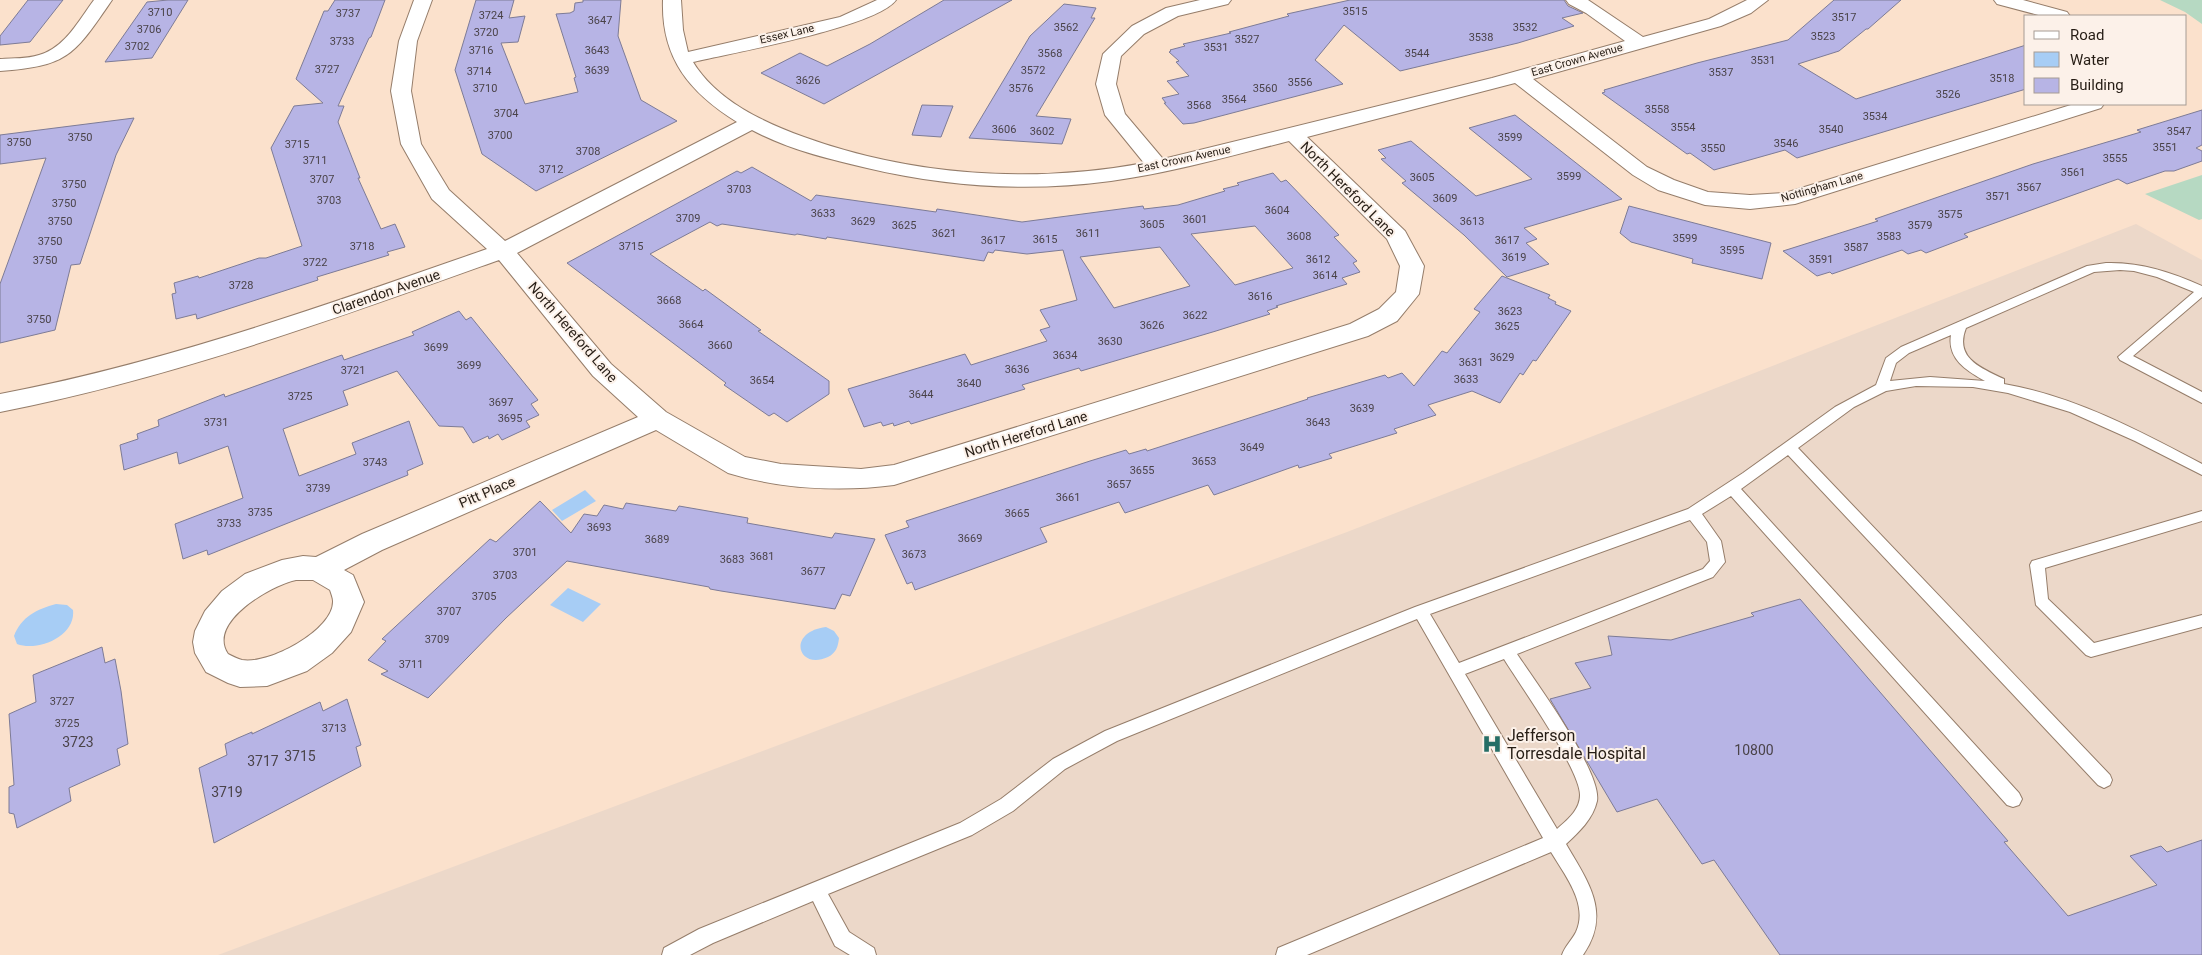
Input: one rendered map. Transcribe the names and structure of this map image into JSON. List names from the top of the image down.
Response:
{
  "streets": {
    "street": [
      "Essex Lane",
      "East Crown Avenue",
      "Nottingham Lane",
      "North Hereford Lane",
      "Clarendon Avenue",
      "Pitt Place"
    ]
  },
  "crossings": [
    ["Essex Lane", "East Crown Avenue"],
    ["East Crown Avenue", "Nottingham Lane"],
    ["East Crown Avenue", "North Hereford Lane"],
    ["East Crown Avenue", "Clarendon Avenue"],
    ["North Hereford Lane", "Clarendon Avenue"],
    ["North Hereford Lane", "Pitt Place"]
  ],
  "places": {
    "hospital": ["Jefferson Torresdale Hospital"]
  },
  "house_numbers": [
    "3515",
    "3710",
    "3737",
    "3724",
    "3517",
    "3647",
    "3562",
    "3532",
    "3706",
    "3720",
    "3523",
    "3538",
    "3527",
    "3733",
    "3702",
    "3531",
    "3716",
    "3643",
    "3568",
    "3544",
    "3531",
    "3727",
    "3639",
    "3572",
    "3714",
    "3537",
    "3518",
    "3626",
    "3556",
    "3710",
    "3576",
    "3560",
    "3526",
    "3564",
    "3568",
    "3558",
    "3704",
    "3534",
    "3554",
    "3606",
    "3540",
    "3602",
    "3547",
    "3700",
    "3750",
    "3599",
    "3750",
    "3546",
    "3715",
    "3551",
    "3550",
    "3708",
    "3555",
    "3711",
    "3712",
    "3561",
    "3599",
    "3605",
    "3707",
    "3750",
    "3567",
    "3703",
    "3571",
    "3609",
    "3703",
    "3750",
    "3604",
    "3633",
    "3575",
    "3709",
    "3601",
    "3750",
    "3629",
    "3613",
    "3605",
    "3625",
    "3579",
    "3621",
    "3611",
    "3608",
    "3583",
    "3599",
    "3615",
    "3617",
    "3617",
    "3750",
    "3718",
    "3715",
    "3587",
    "3595",
    "3619",
    "3612",
    "3591",
    "3750",
    "3722",
    "3614",
    "3728",
    "3616",
    "3668",
    "3623",
    "3622",
    "3750",
    "3664",
    "3626",
    "3625",
    "3630",
    "3660",
    "3699",
    "3634",
    "3629",
    "3631",
    "3699",
    "3636",
    "3721",
    "3633",
    "3654",
    "3640",
    "3644",
    "3725",
    "3697",
    "3639",
    "3695",
    "3731",
    "3643",
    "3649",
    "3653",
    "3743",
    "3655",
    "3657",
    "3739",
    "3661",
    "3735",
    "3665",
    "3733",
    "3693",
    "3669",
    "3689",
    "3701",
    "3673",
    "3681",
    "3683",
    "3677",
    "3703",
    "3705",
    "3707",
    "3709",
    "3711",
    "3727",
    "3725",
    "3713",
    "3723",
    "10800",
    "3715",
    "3717",
    "3719"
  ],
  "legend": ["Road", "Water", "Building"]
}
